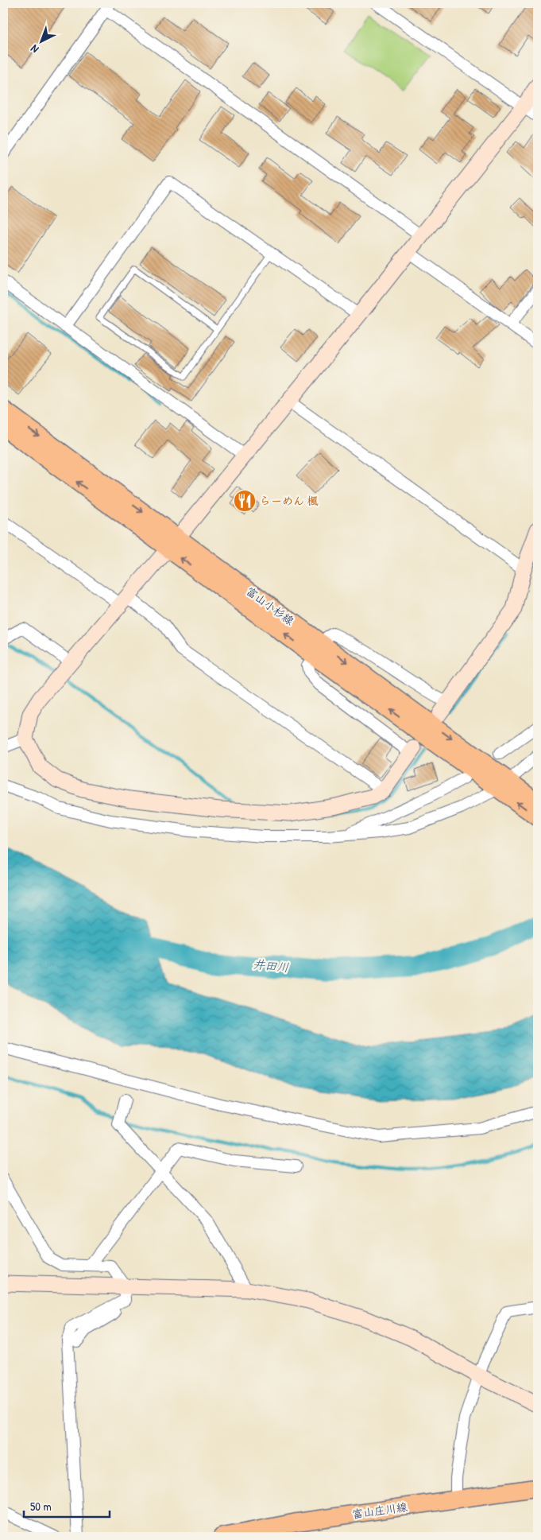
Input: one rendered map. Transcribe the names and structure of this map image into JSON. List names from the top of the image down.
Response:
{
  "streets": {
    "main road": ["富山小杉線", "富山庄川線"]
  },
  "water": ["井田川"],
  "places": {
    "restaurant": ["らーめん 楓"]
  },
  "scale_bar": "50 m",
  "north": "bottom left"
}
